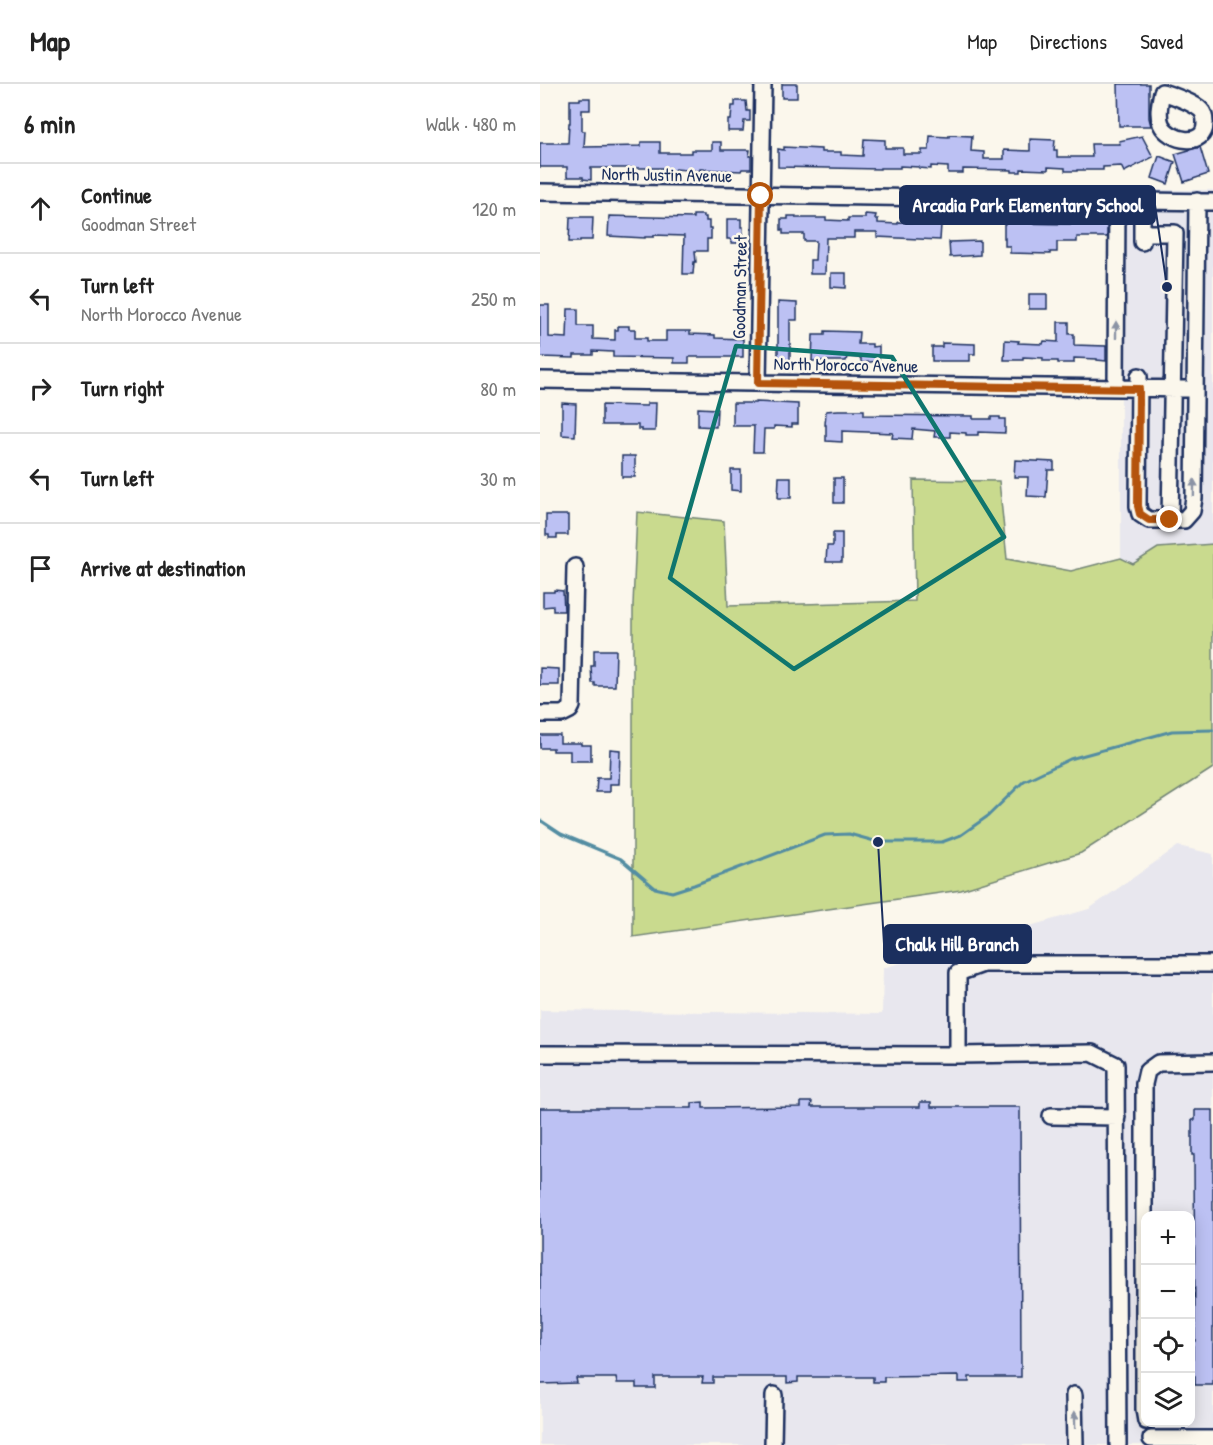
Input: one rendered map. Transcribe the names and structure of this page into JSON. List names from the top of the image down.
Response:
{
  "streets": {
    "street": ["North Justin Avenue", "Goodman Street", "North Morocco Avenue"]
  },
  "crossings": [
    ["North Justin Avenue", "Goodman Street"],
    ["Goodman Street", "North Morocco Avenue"]
  ],
  "places": ["Arcadia Park Elementary School", "Chalk Hill Branch"],
  "page": {
    "header": "Map",
    "nav": ["Map", "Directions", "Saved"],
    "heading": ["6 min", "Walk · 480 m"],
    "list": [
      ["Continue", "Goodman Street", "120 m"],
      ["Turn left", "North Morocco Avenue", "250 m"],
      ["Turn right", "80 m"],
      ["Turn left", "30 m"],
      "Arrive at destination"
    ],
    "map_buttons": ["+", "−"]
  }
}
